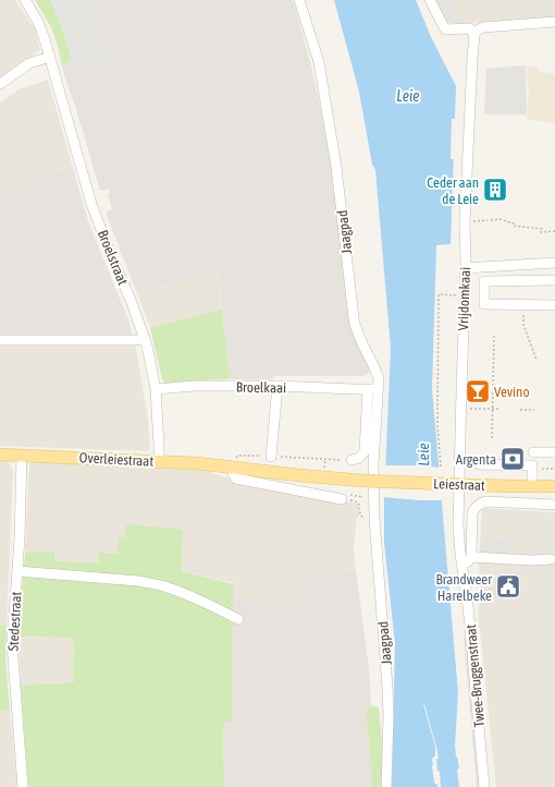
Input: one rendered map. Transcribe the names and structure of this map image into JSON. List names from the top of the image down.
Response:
{
  "streets": {
    "main road": ["Overleiestraat", "Leiestraat"],
    "street": [
      "Jaagpad",
      "Broelstraat",
      "Vrijdomkaai",
      "Broelkaai",
      "Stedestraat",
      "Twee-Bruggenstraat"
    ]
  },
  "crossings": [
    ["Jaagpad", "Broelkaai"],
    ["Broelstraat", "Broelkaai"],
    ["Broelstraat", "Overleiestraat"],
    ["Vrijdomkaai", "Twee-Bruggenstraat"],
    ["Overleiestraat", "Leiestraat"],
    ["Overleiestraat", "Stedestraat"]
  ],
  "water": ["Leie"],
  "places": {
    "building": ["Ceder aan de Leie"],
    "bar": ["Vevino"],
    "bank": ["Argenta"],
    "public building": ["Brandweer Harelbeke"]
  }
}
